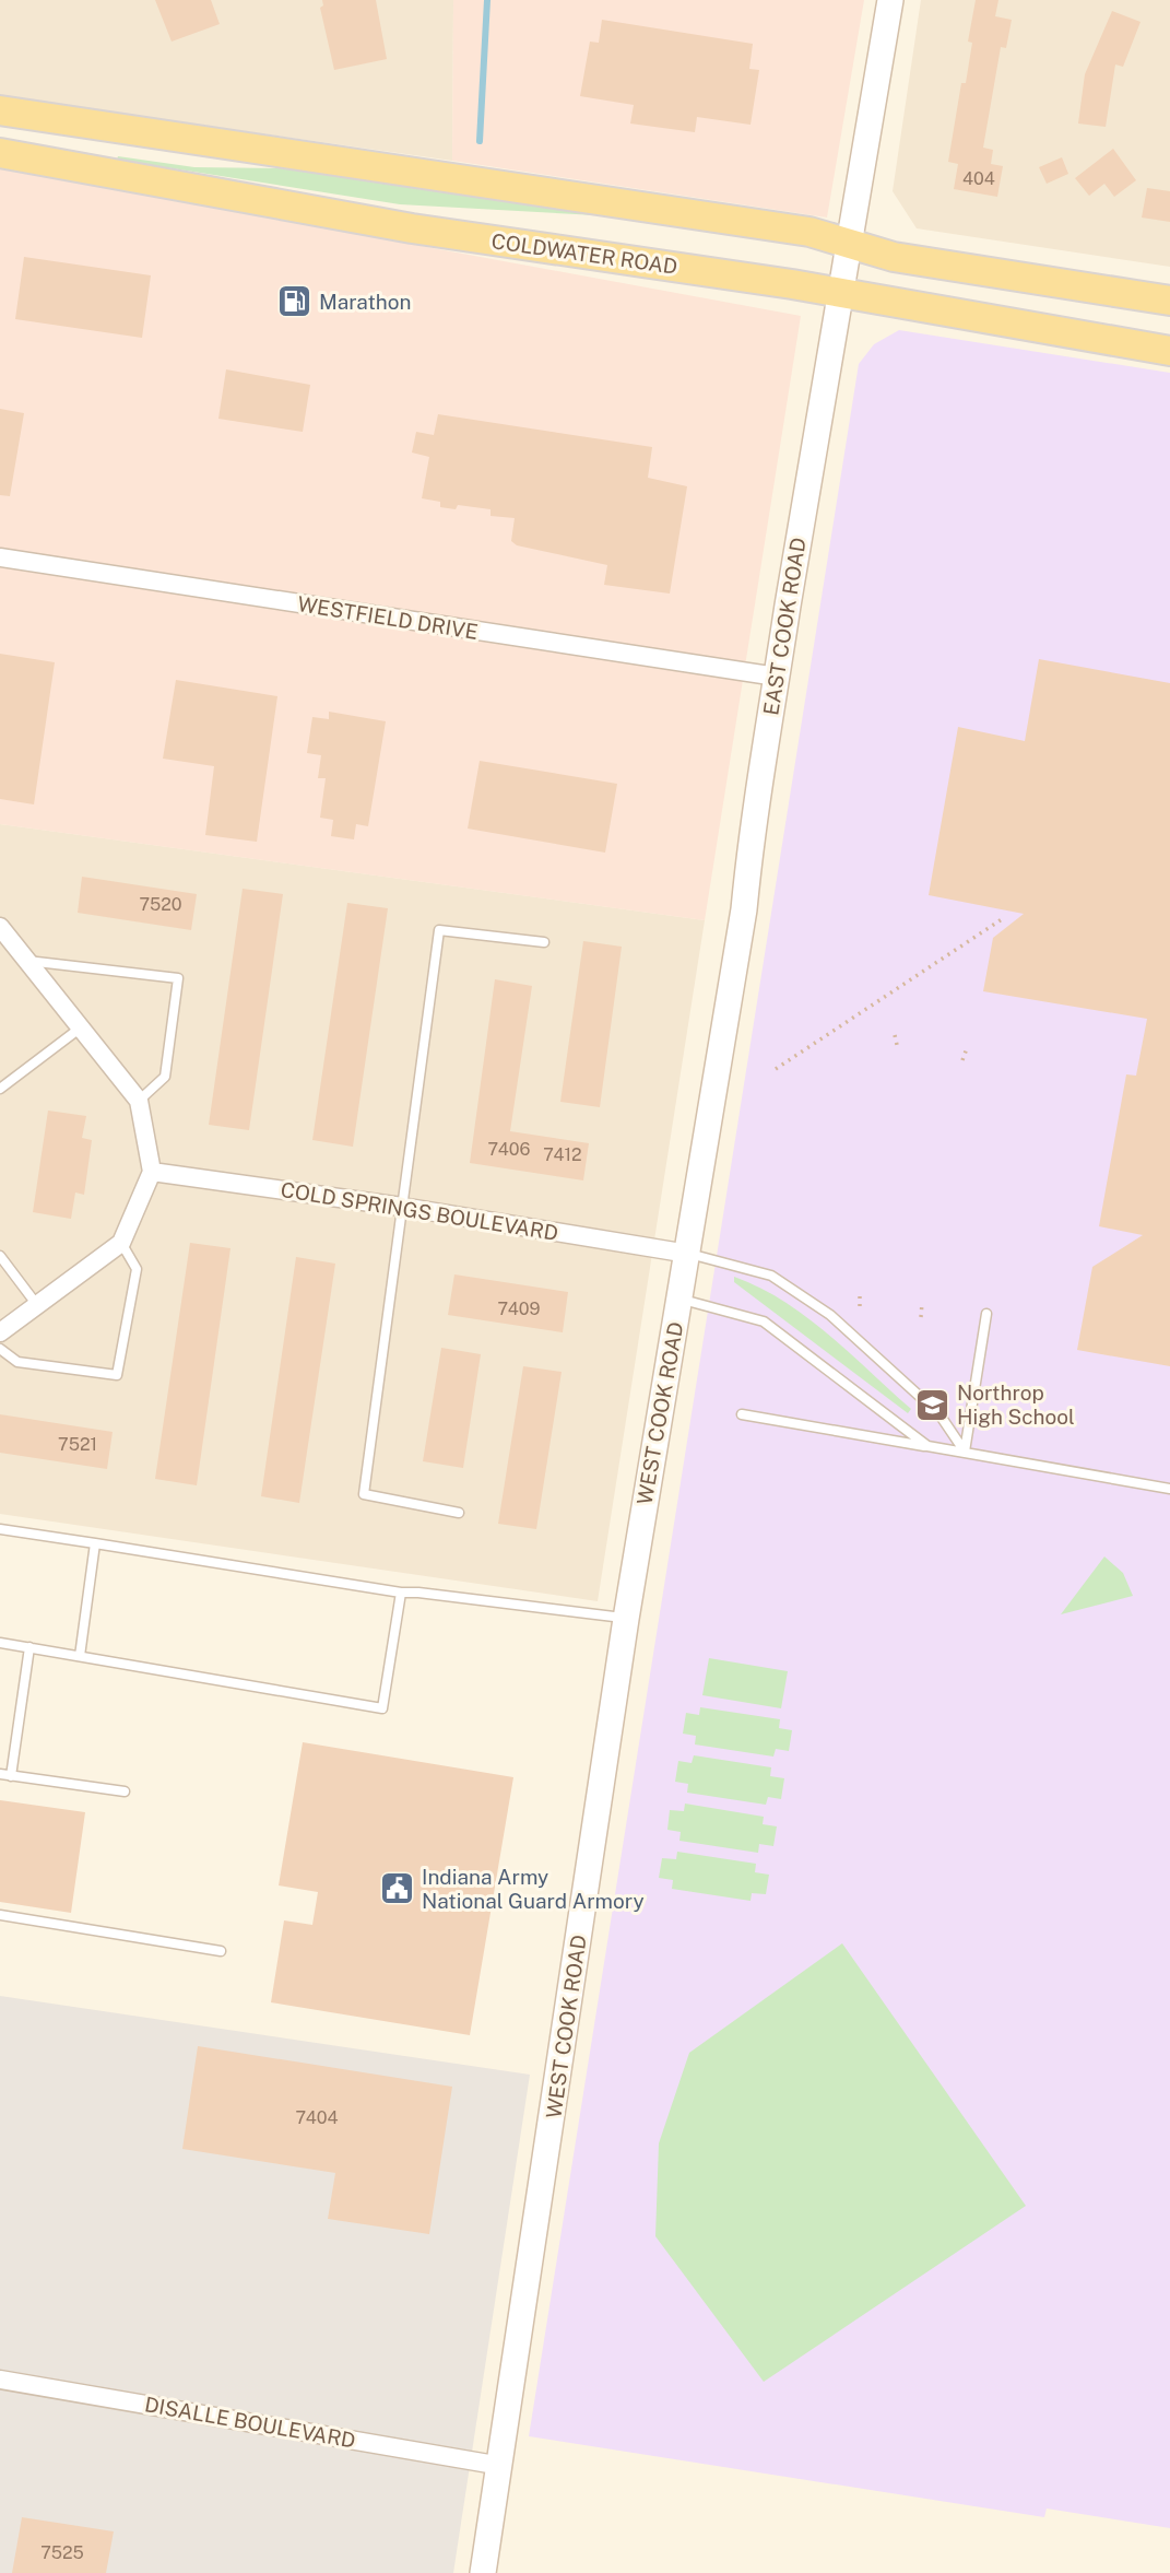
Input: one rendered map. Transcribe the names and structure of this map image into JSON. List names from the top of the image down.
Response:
{
  "streets": {
    "main road": ["COLDWATER ROAD", "EAST COOK ROAD", "WEST COOK ROAD"],
    "street": ["WESTFIELD DRIVE", "COLD SPRINGS BOULEVARD", "DISALLE BOULEVARD"]
  },
  "crossings": [
    ["COLDWATER ROAD", "EAST COOK ROAD"],
    ["WESTFIELD DRIVE", "EAST COOK ROAD"],
    ["EAST COOK ROAD", "COLD SPRINGS BOULEVARD"],
    ["EAST COOK ROAD", "WEST COOK ROAD"],
    ["COLD SPRINGS BOULEVARD", "WEST COOK ROAD"],
    ["WEST COOK ROAD", "DISALLE BOULEVARD"]
  ],
  "places": {
    "fuel station": ["Marathon"],
    "school or university": ["Northrop High School"],
    "public building": ["Indiana Army National Guard Armory"]
  },
  "house_numbers": [
    "404",
    "7520",
    "7406",
    "7412",
    "7409",
    "7521",
    "7404",
    "7525"
  ]
}
